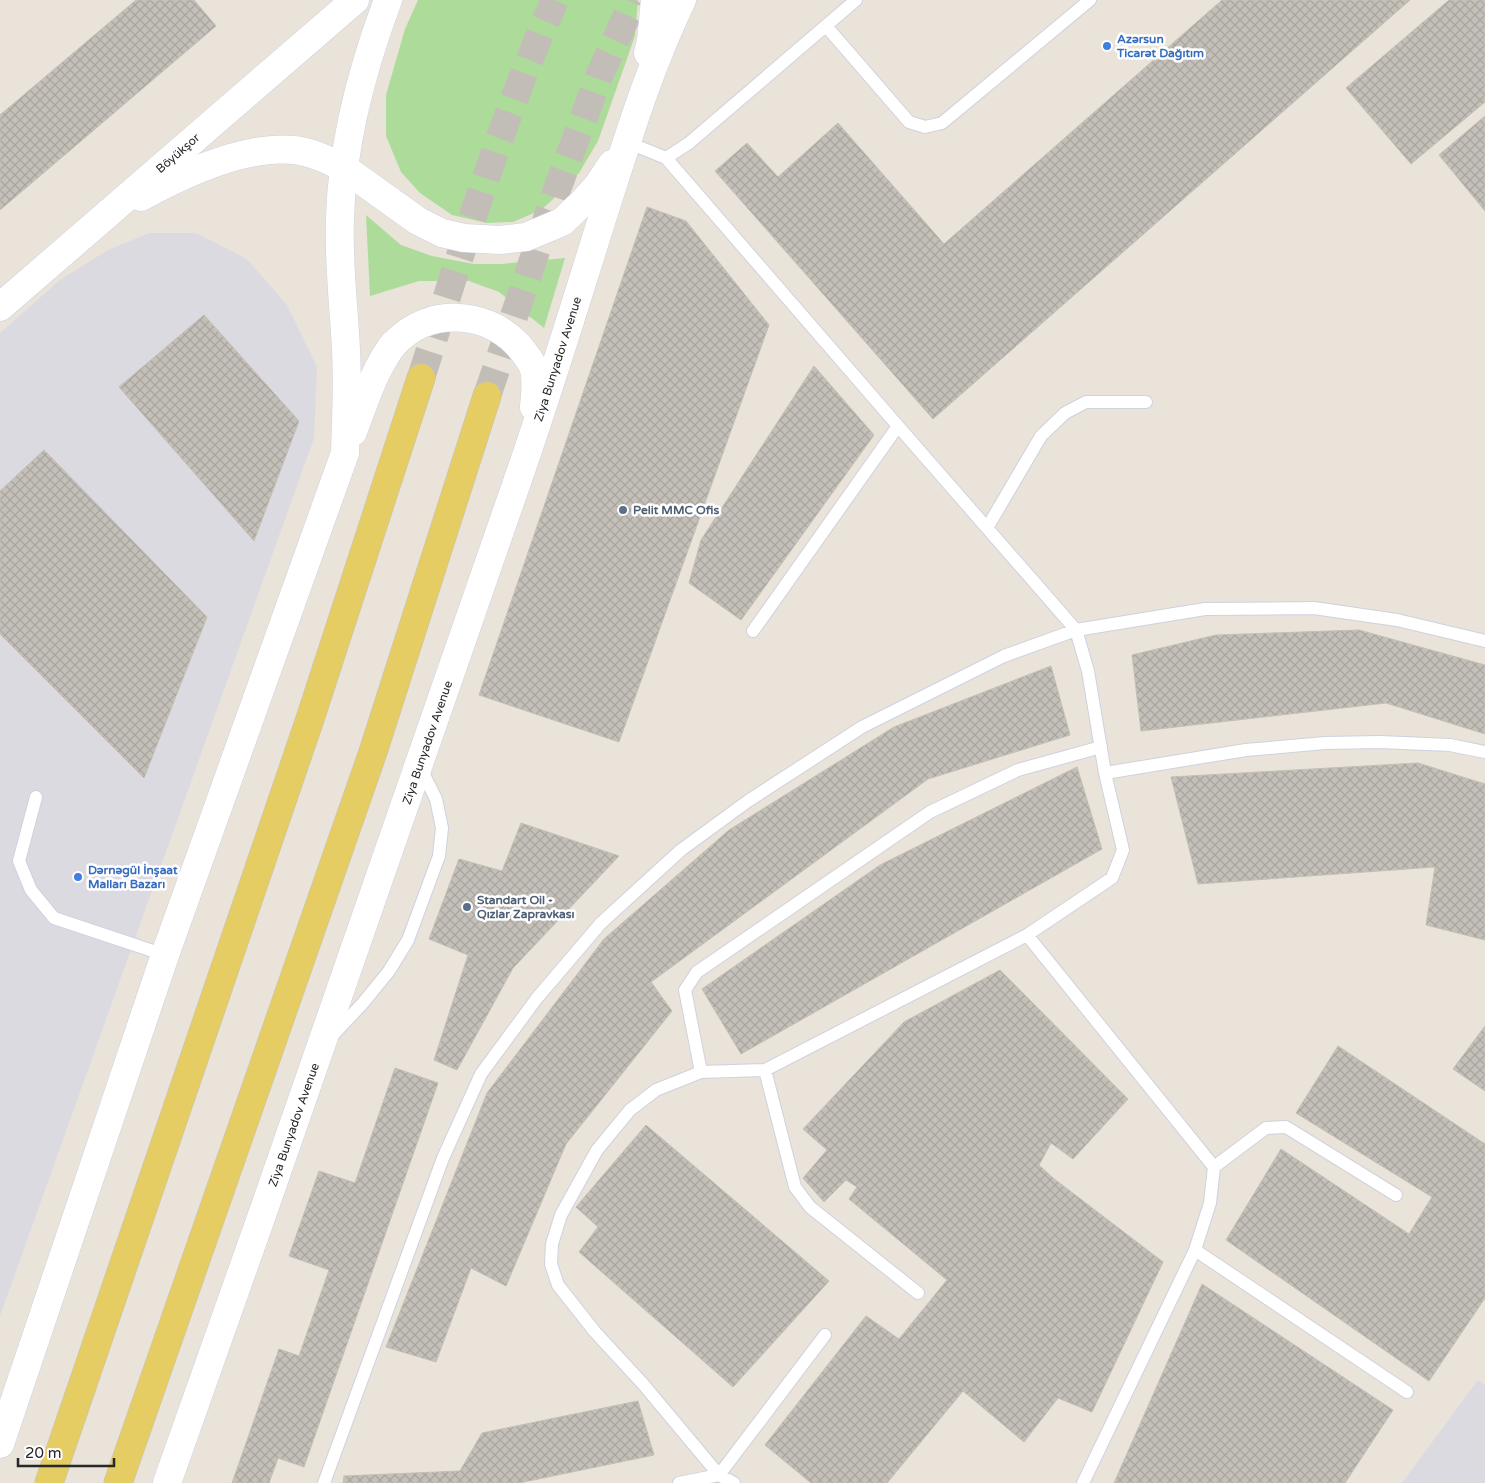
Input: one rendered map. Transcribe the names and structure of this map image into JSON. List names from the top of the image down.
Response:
{
  "streets": {
    "main road": ["Böyükşor", "Ziya Bunyadov Avenue"]
  },
  "places": [
    "Azərsun Ticarət Dağıtım",
    "Pelit MMC Ofis",
    "Dərnəgül İnşaat Malları Bazarı",
    "Standart Oil - Qızlar Zapravkası"
  ],
  "scale_bar": "20 m"
}
